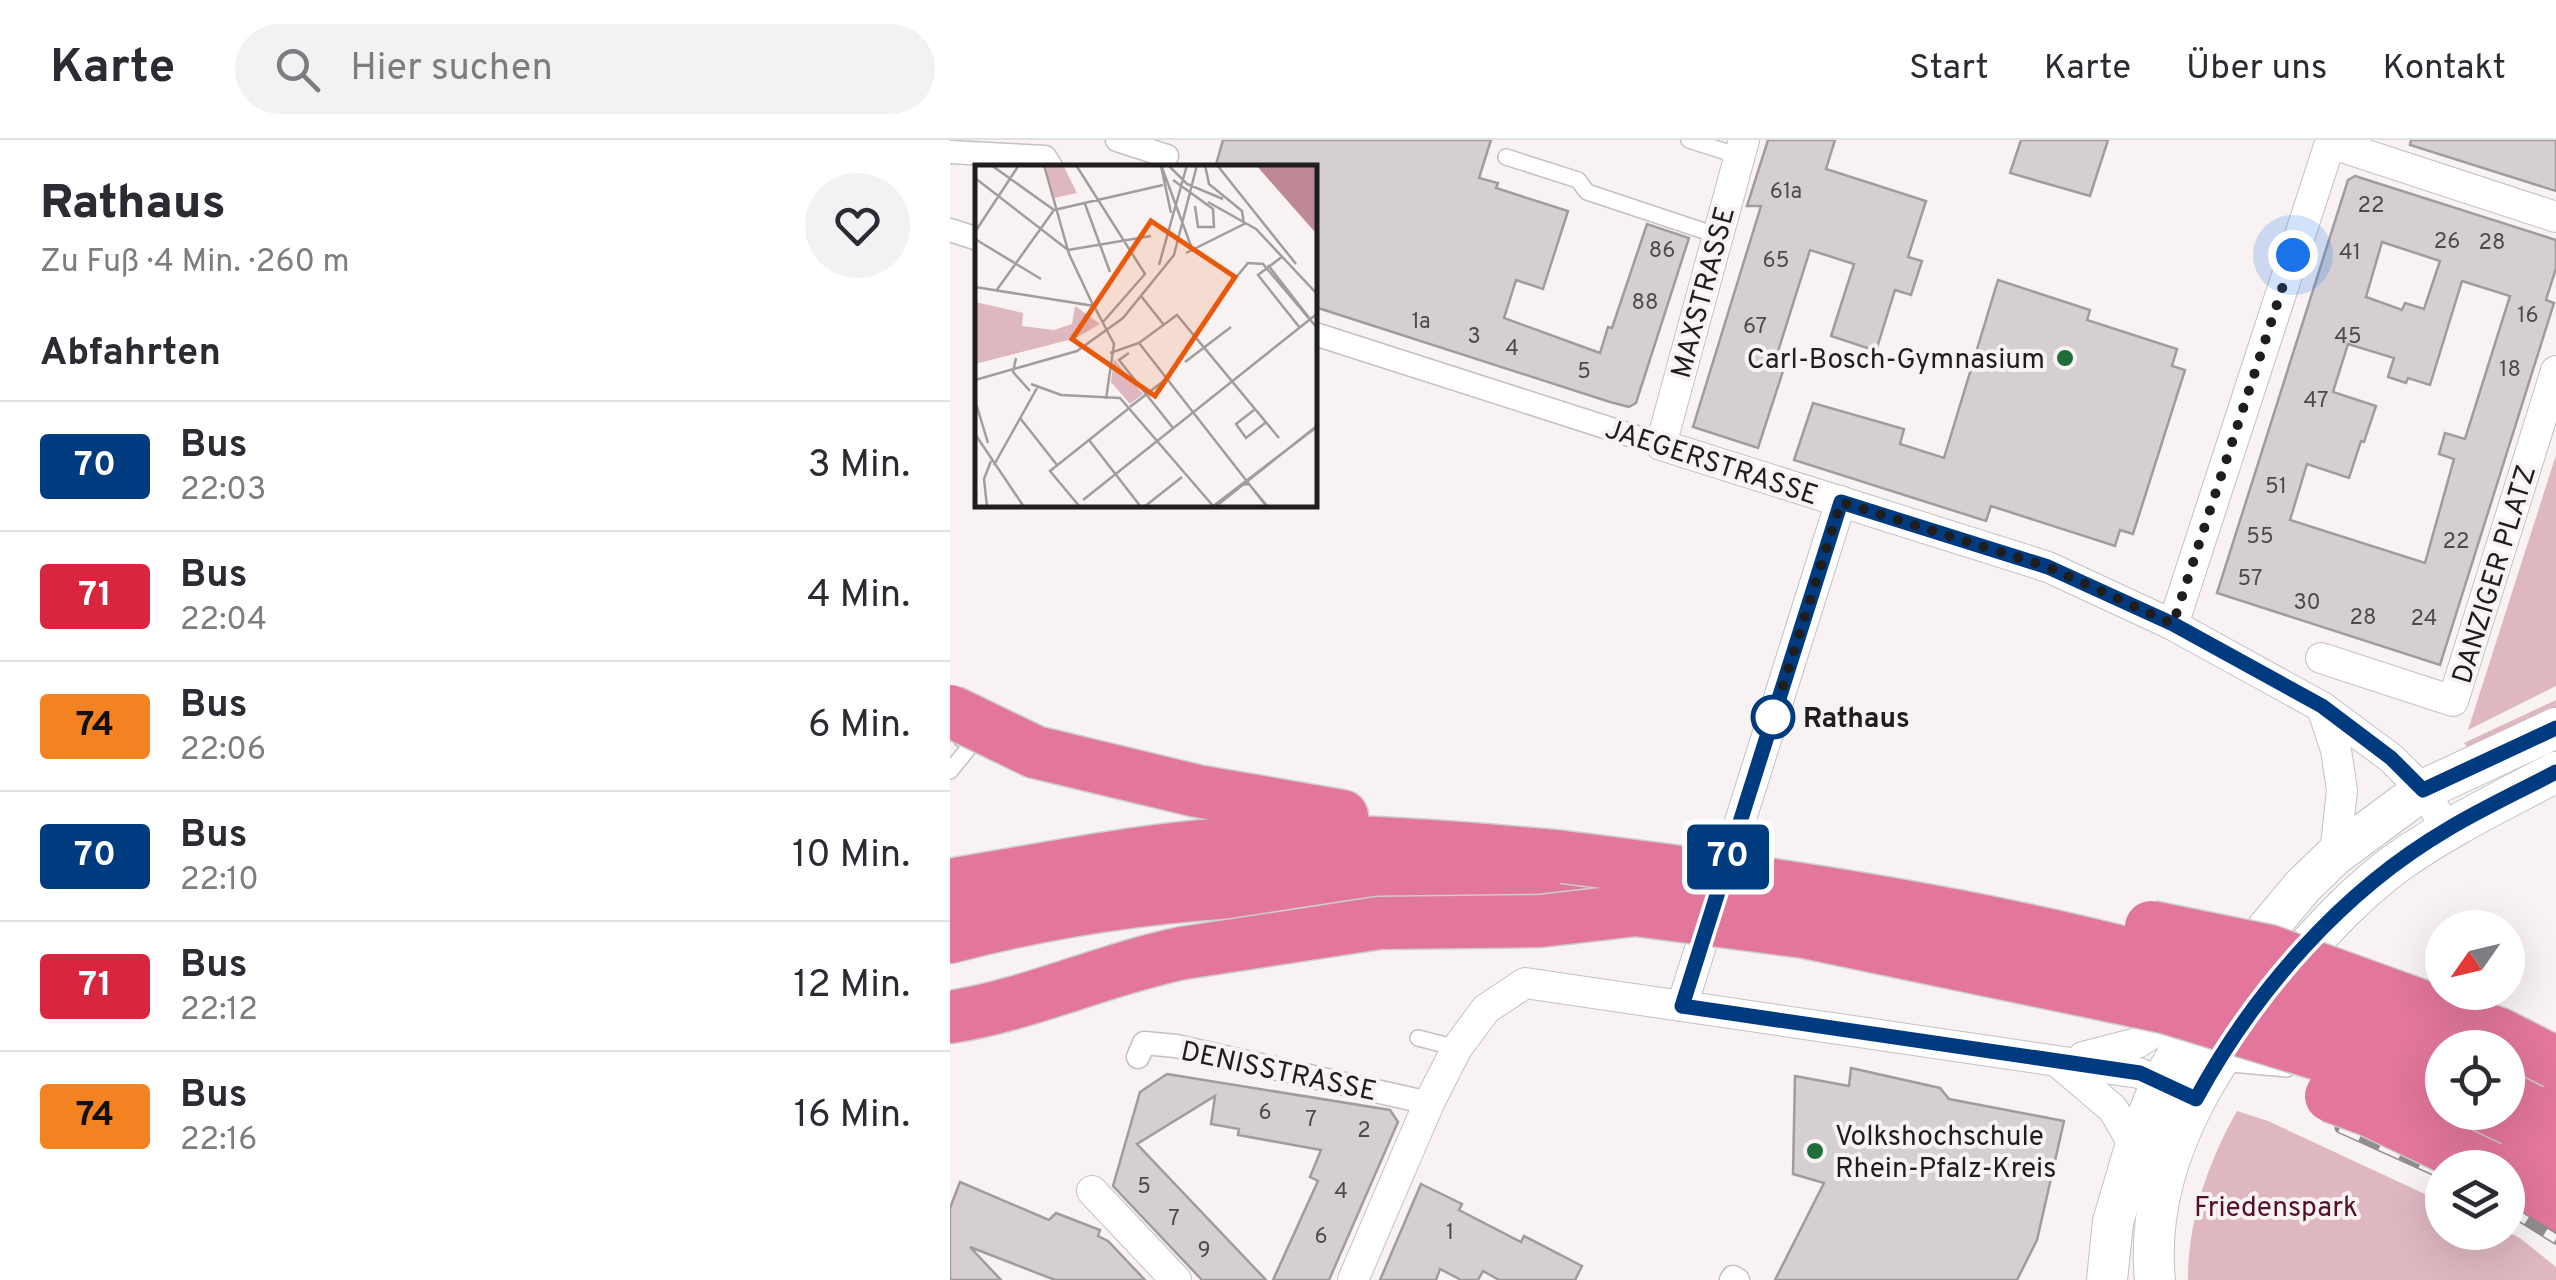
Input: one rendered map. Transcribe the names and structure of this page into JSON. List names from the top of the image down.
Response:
{
  "streets": {
    "street": [
      "MAXSTRASSE",
      "JAEGERSTRASSE",
      "DANZIGER PLATZ",
      "DENISSTRASSE"
    ]
  },
  "crossings": [
    ["MAXSTRASSE", "JAEGERSTRASSE"]
  ],
  "parks": ["Friedenspark"],
  "places": ["Carl-Bosch-Gymnasium", "Rathaus", "Volkshochschule Rhein-Pfalz-Kreis"],
  "lines": ["bus line 70"],
  "house_numbers": [
    "61a",
    "22",
    "26",
    "28",
    "86",
    "41",
    "65",
    "88",
    "16",
    "1a",
    "67",
    "3",
    "45",
    "4",
    "18",
    "5",
    "47",
    "51",
    "55",
    "22",
    "57",
    "30",
    "28",
    "24",
    "6",
    "7",
    "2",
    "5",
    "4",
    "7",
    "1",
    "6",
    "9"
  ],
  "north": "bottom left",
  "page": {
    "header": "Karte",
    "search": "Hier suchen",
    "nav": [
      "Start",
      "Karte",
      "Über uns",
      "Kontakt"
    ],
    "heading": [
      ["Rathaus", "Zu Fuß · 4 Min. · 260 m"],
      "Abfahrten"
    ],
    "on_map": "70",
    "list": [
      {
        "mark": "70",
        "name": "Bus",
        "note": "22:03",
        "value": "3 Min."
      },
      {
        "mark": "71",
        "name": "Bus",
        "note": "22:04",
        "value": "4 Min."
      },
      {
        "mark": "74",
        "name": "Bus",
        "note": "22:06",
        "value": "6 Min."
      },
      {
        "mark": "70",
        "name": "Bus",
        "note": "22:10",
        "value": "10 Min."
      },
      {
        "mark": "71",
        "name": "Bus",
        "note": "22:12",
        "value": "12 Min."
      },
      {
        "mark": "74",
        "name": "Bus",
        "note": "22:16",
        "value": "16 Min."
      }
    ]
  }
}
